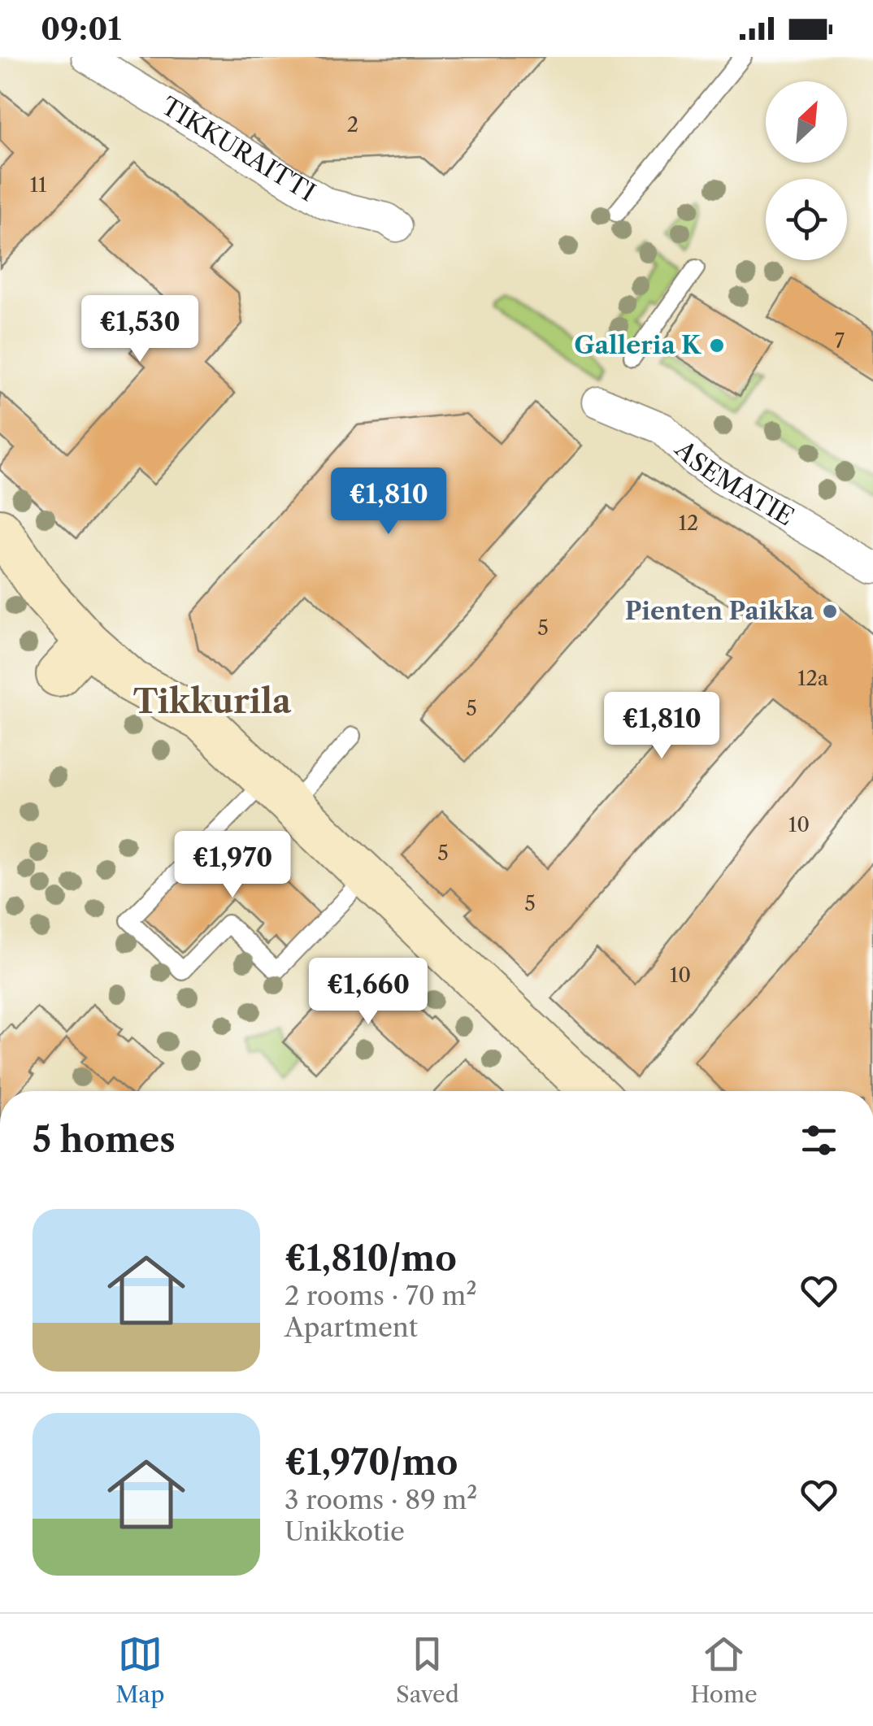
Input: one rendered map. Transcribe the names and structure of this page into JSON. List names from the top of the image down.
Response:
{
  "streets": {
    "street": ["TIKKURAITTI", "ASEMATIE"]
  },
  "districts": ["Tikkurila"],
  "places": ["Galleria K", "Pienten Paikka"],
  "house_numbers": [
    "2",
    "11",
    "7",
    "12",
    "5",
    "12a",
    "5",
    "10",
    "5",
    "5",
    "10"
  ],
  "north": "top right",
  "page": {
    "status": "09:01",
    "price": [
      "€1,530",
      "€1,810",
      "€1,810",
      "€1,970",
      "€1,660"
    ],
    "heading": "5 homes",
    "list": [
      {
        "name": "€1,810/mo",
        "note": "2 rooms · 70 m² · Apartment"
      },
      {
        "name": "€1,970/mo",
        "note": "3 rooms · 89 m² · Unikkotie"
      }
    ],
    "tabs": ["Map", "Saved", "Home"]
  }
}
